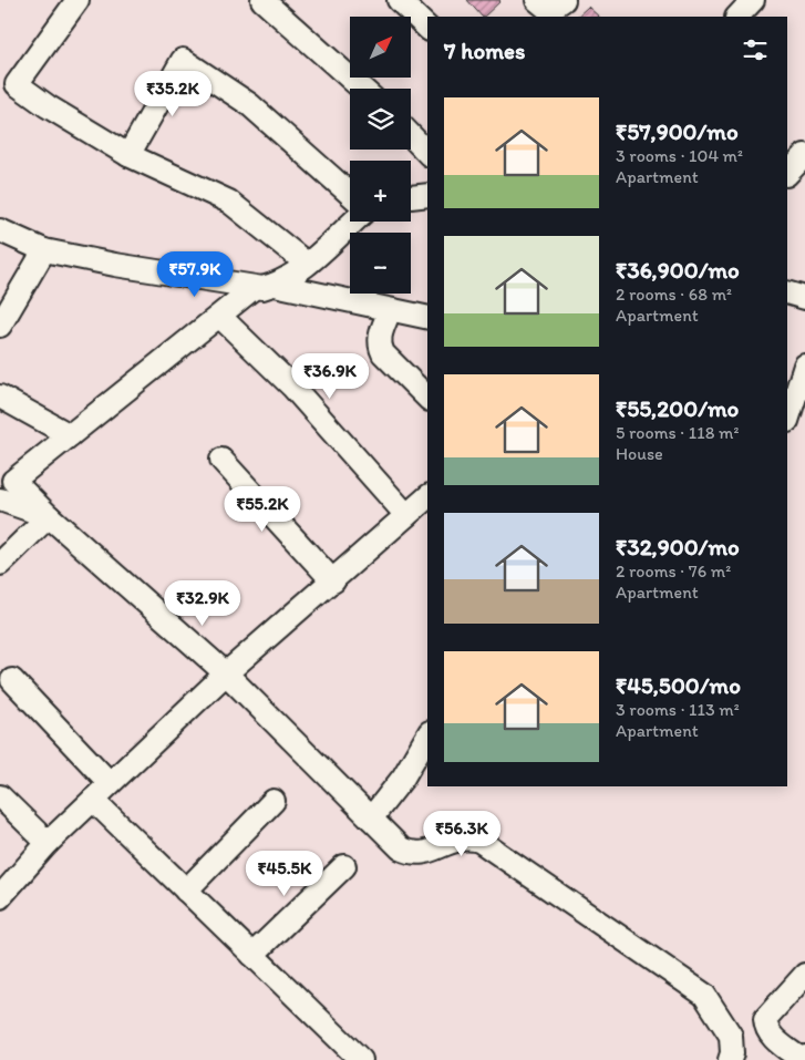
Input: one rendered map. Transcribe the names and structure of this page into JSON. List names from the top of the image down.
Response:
{
  "north": "top right",
  "page": {
    "map_buttons": ["+", "−"],
    "heading": "7 homes",
    "price": [
      "₹35.2K",
      "₹57.9K",
      "₹36.9K",
      "₹55.2K",
      "₹32.9K",
      "₹56.3K",
      "₹45.5K"
    ],
    "list": [
      {
        "name": "₹57,900/mo",
        "note": "3 rooms · 104 m² · Apartment"
      },
      {
        "name": "₹36,900/mo",
        "note": "2 rooms · 68 m² · Apartment"
      },
      {
        "name": "₹55,200/mo",
        "note": "5 rooms · 118 m² · House"
      },
      {
        "name": "₹32,900/mo",
        "note": "2 rooms · 76 m² · Apartment"
      },
      {
        "name": "₹45,500/mo",
        "note": "3 rooms · 113 m² · Apartment"
      }
    ]
  }
}
